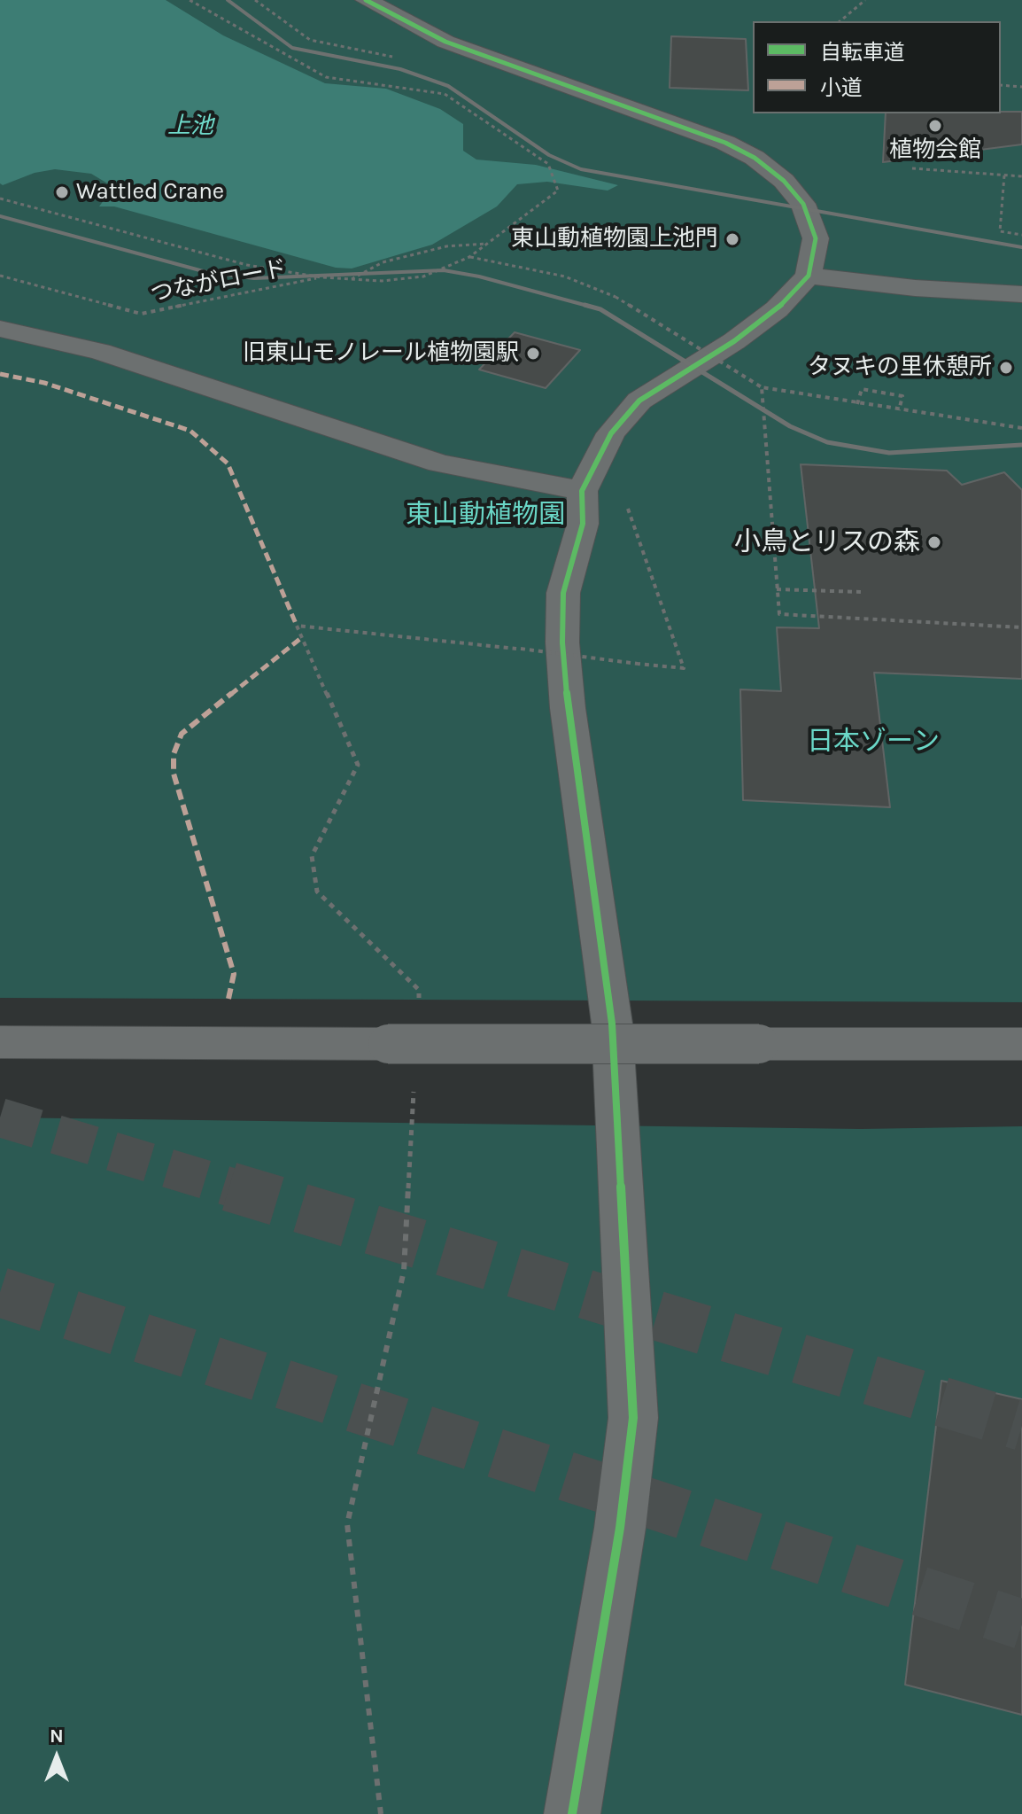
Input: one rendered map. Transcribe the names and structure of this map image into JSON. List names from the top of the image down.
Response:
{
  "streets": {
    "path": ["つながロード"]
  },
  "water": ["上池"],
  "parks": ["東山動植物園", "日本ゾーン"],
  "places": [
    "植物会館",
    "Wattled Crane",
    "東山動植物園上池門",
    "旧東山モノレール植物園駅",
    "タヌキの里休憩所",
    "小鳥とリスの森"
  ],
  "legend": ["自転車道", "小道"],
  "north": "top"
}
